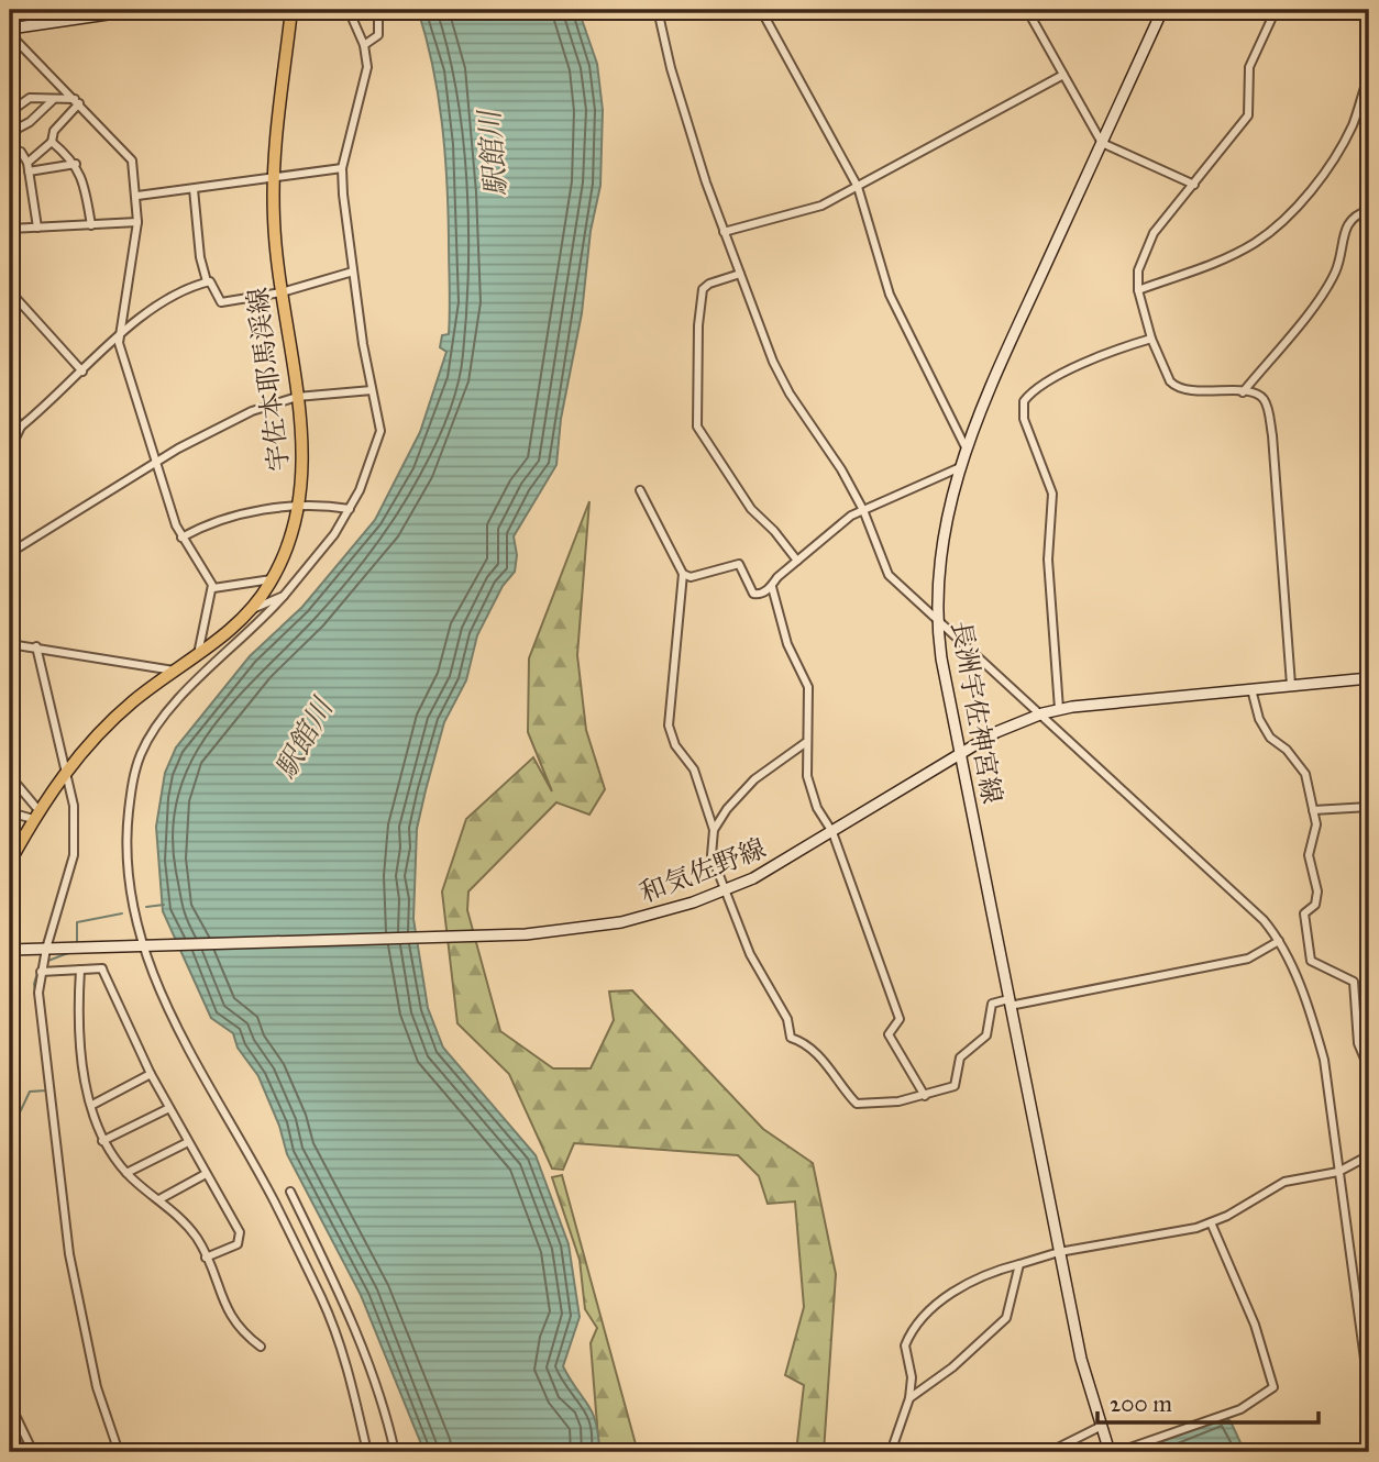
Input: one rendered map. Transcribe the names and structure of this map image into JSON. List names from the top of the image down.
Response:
{
  "streets": {
    "main road": ["宇佐本耶馬渓線", "長洲宇佐神宮線", "和気佐野線"]
  },
  "crossings": [
    ["長洲宇佐神宮線", "和気佐野線"]
  ],
  "water": ["駅館川"],
  "scale_bar": "200 m"
}
